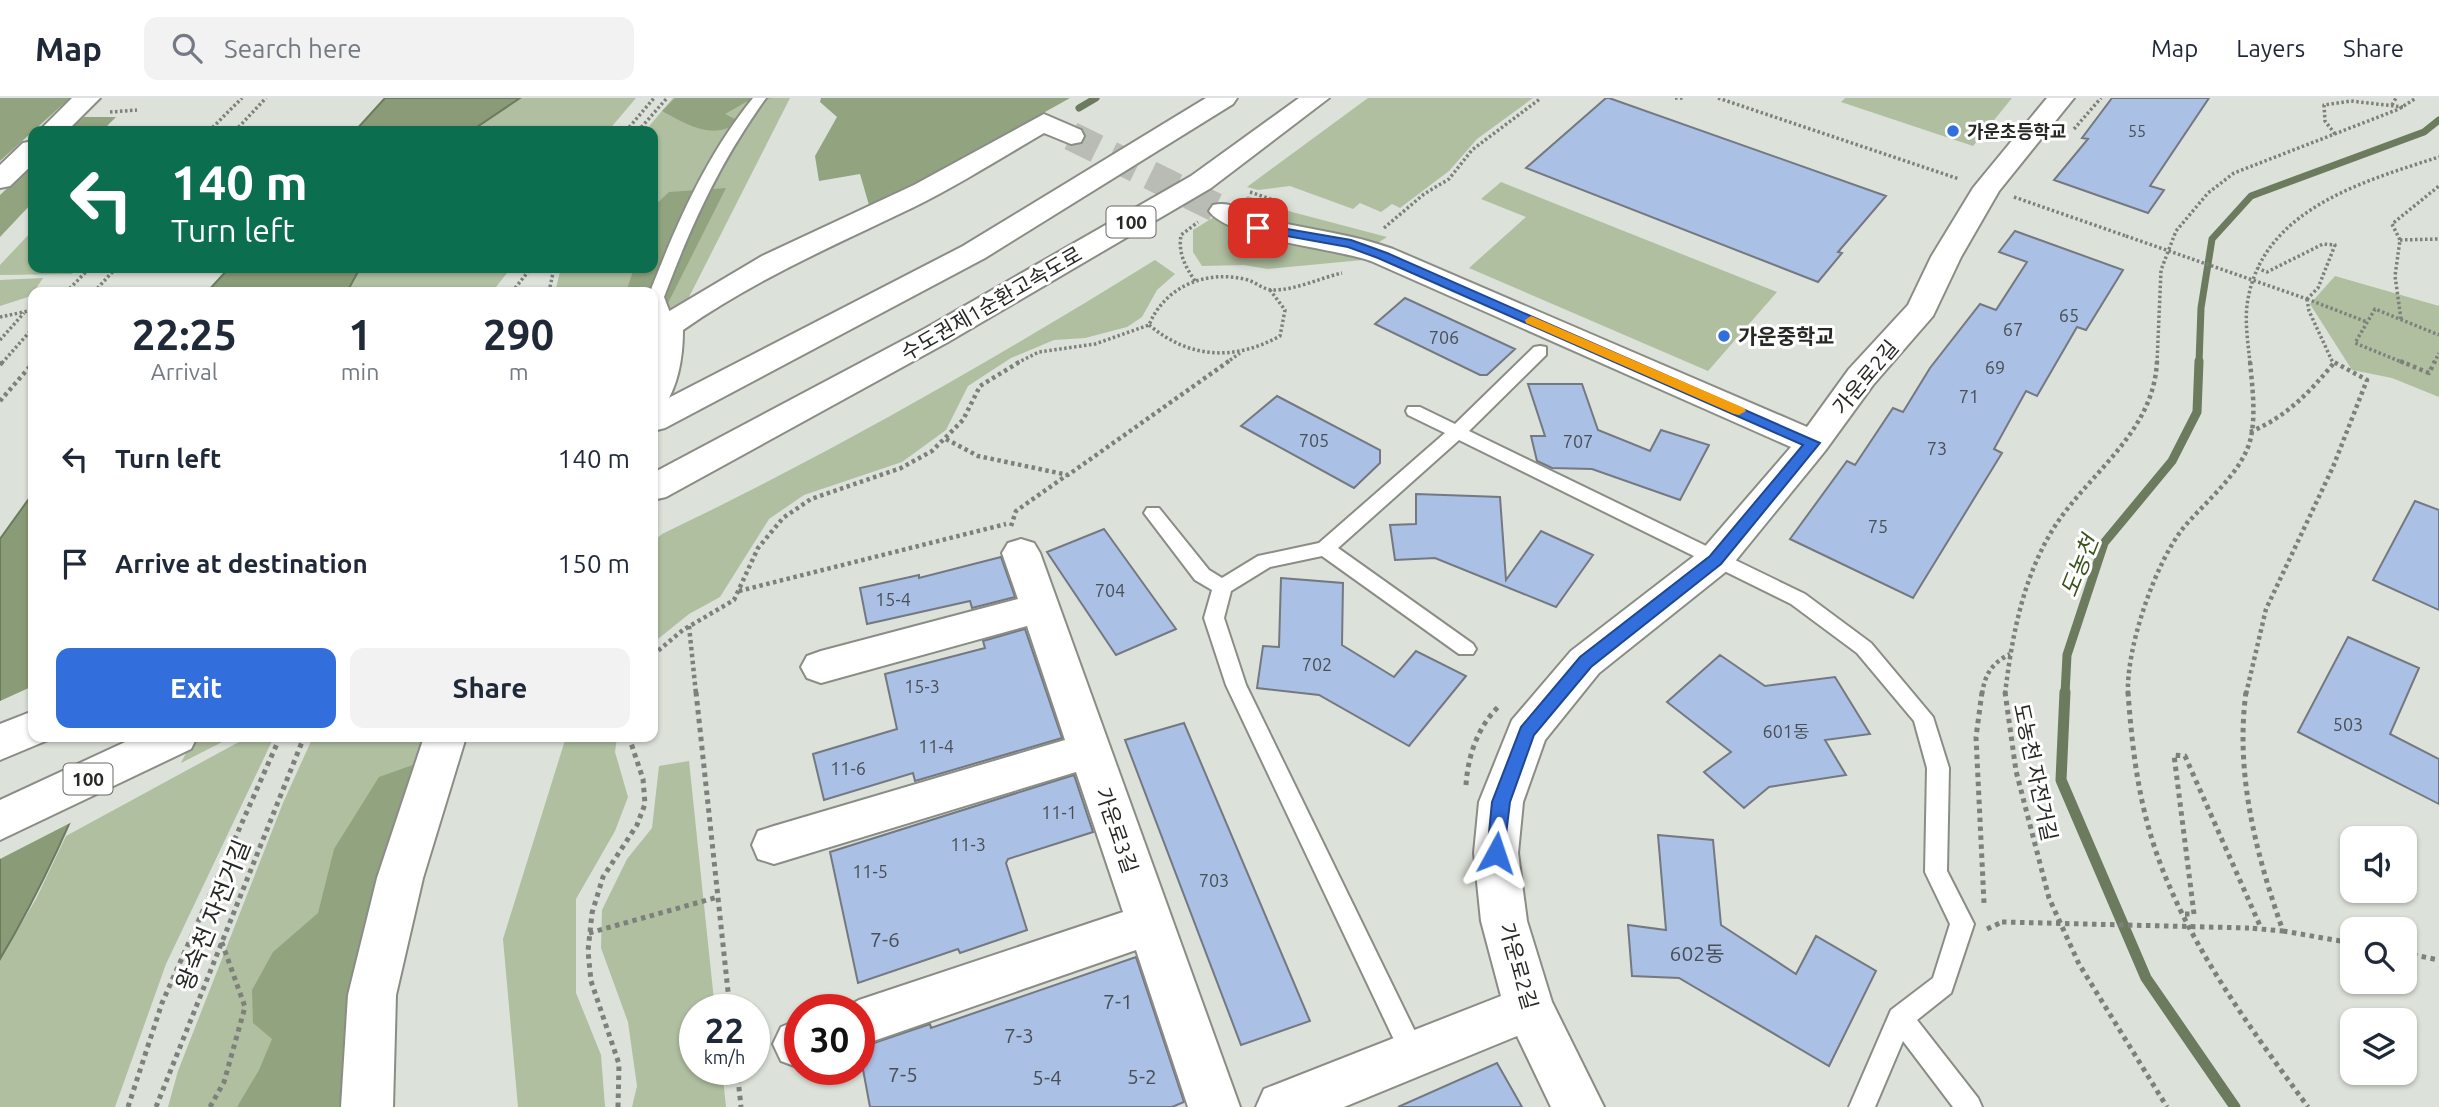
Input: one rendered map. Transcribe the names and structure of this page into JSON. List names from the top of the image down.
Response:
{
  "streets": {
    "main road": [
      "100",
      "수도권제1순환고속도로",
      "가운로2길",
      "가운로3길"
    ],
    "path": ["도농천 자전거길", "왕숙천 자전거길"]
  },
  "water": ["도농천"],
  "places": ["가운초등학교", "가운중학교"],
  "house_numbers": [
    "55",
    "65",
    "67",
    "706",
    "69",
    "71",
    "705",
    "707",
    "73",
    "75",
    "704",
    "15-4",
    "702",
    "15-3",
    "503",
    "601동",
    "11-4",
    "11-6",
    "11-1",
    "11-3",
    "11-5",
    "703",
    "7-6",
    "602동",
    "7-1",
    "7-3",
    "7-5",
    "5-2",
    "5-4"
  ],
  "page": {
    "header": "Map",
    "search": "Search here",
    "nav": ["Map", "Layers", "Share"],
    "turn": ["140 m", "Turn left"],
    "eta": [
      "22:25",
      "Arrival",
      "1",
      "min",
      "290",
      "m"
    ],
    "list": [
      {
        "name": "Turn left",
        "value": "140 m"
      },
      {
        "name": "Arrive at destination",
        "value": "150 m"
      }
    ],
    "buttons": ["Exit", "Share"],
    "speed": "22 km/h",
    "limit": "30"
  }
}
